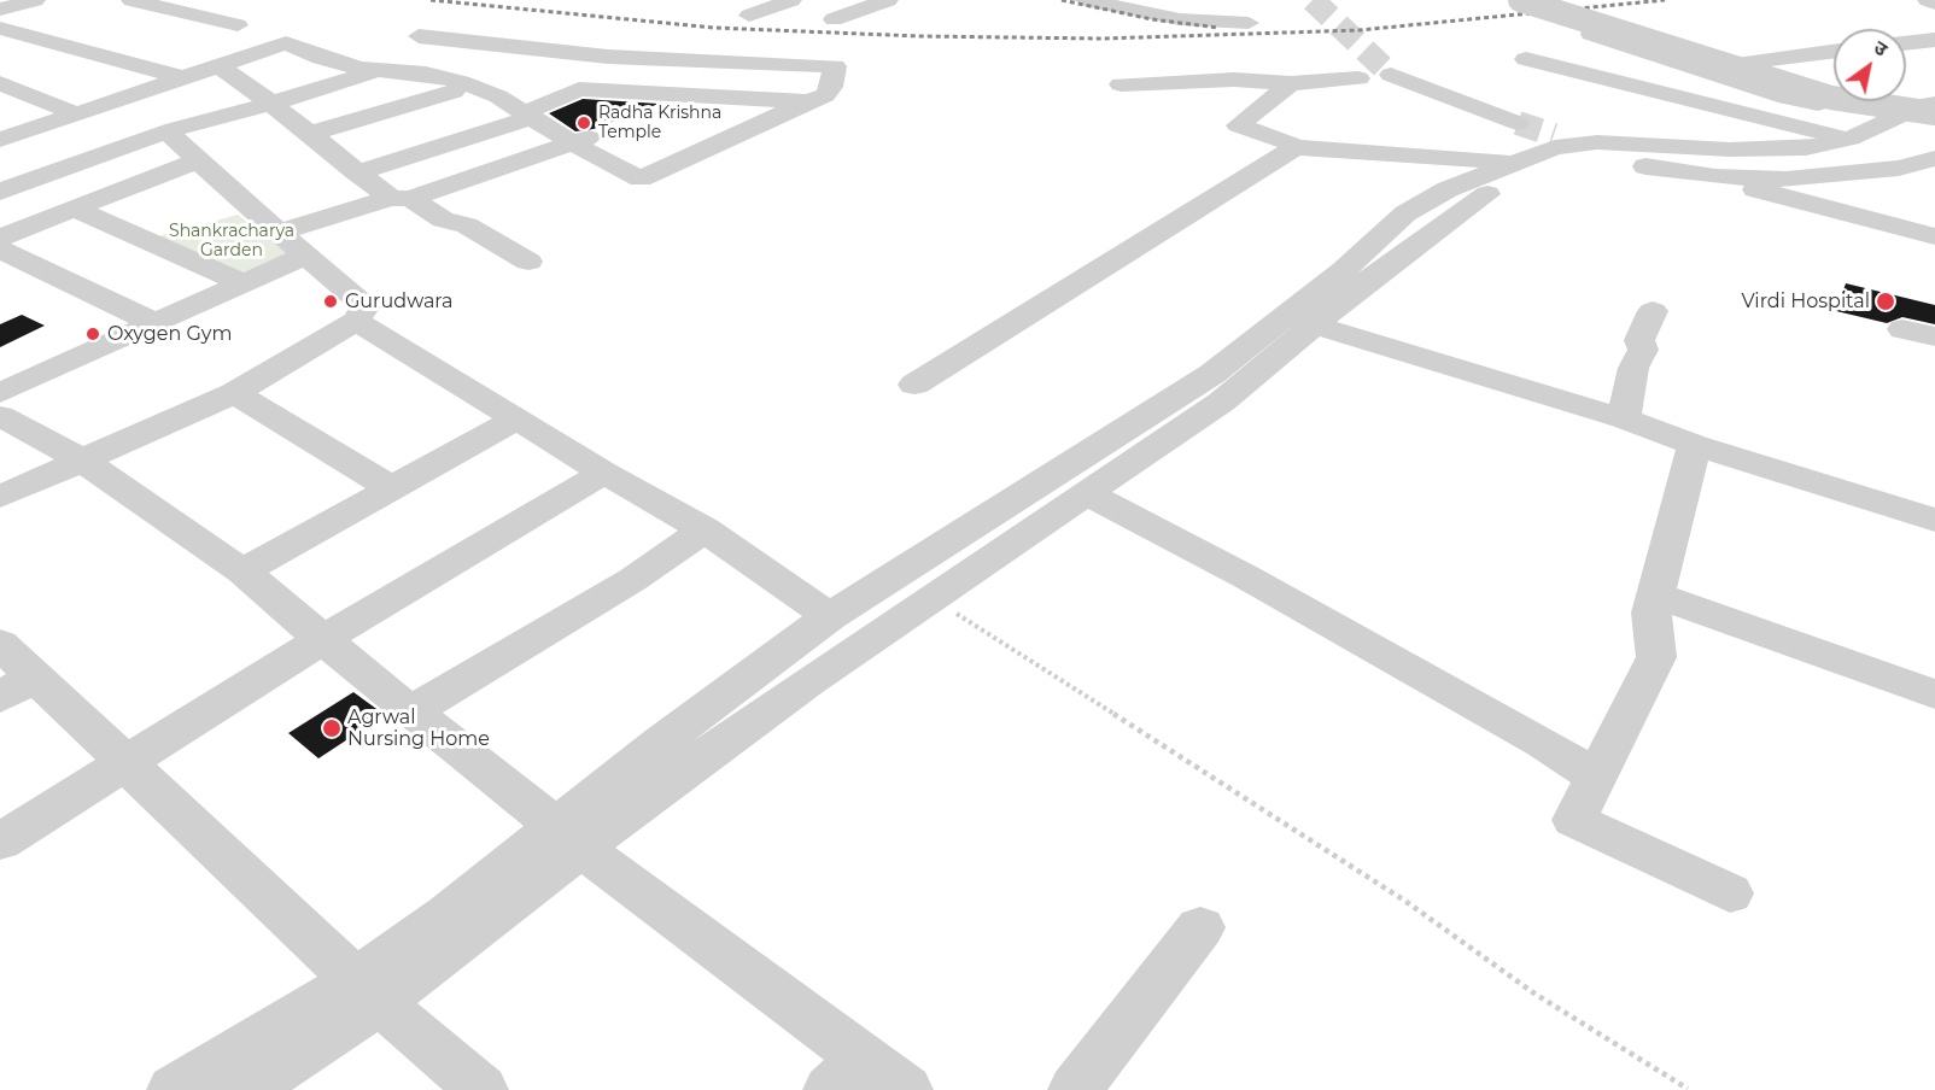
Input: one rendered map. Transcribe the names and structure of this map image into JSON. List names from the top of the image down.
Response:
{
  "parks": ["Shankracharya Garden"],
  "places": [
    "Radha Krishna Temple",
    "Gurudwara",
    "Virdi Hospital",
    "Oxygen Gym",
    "Agrwal Nursing Home"
  ],
  "north": "top right"
}
